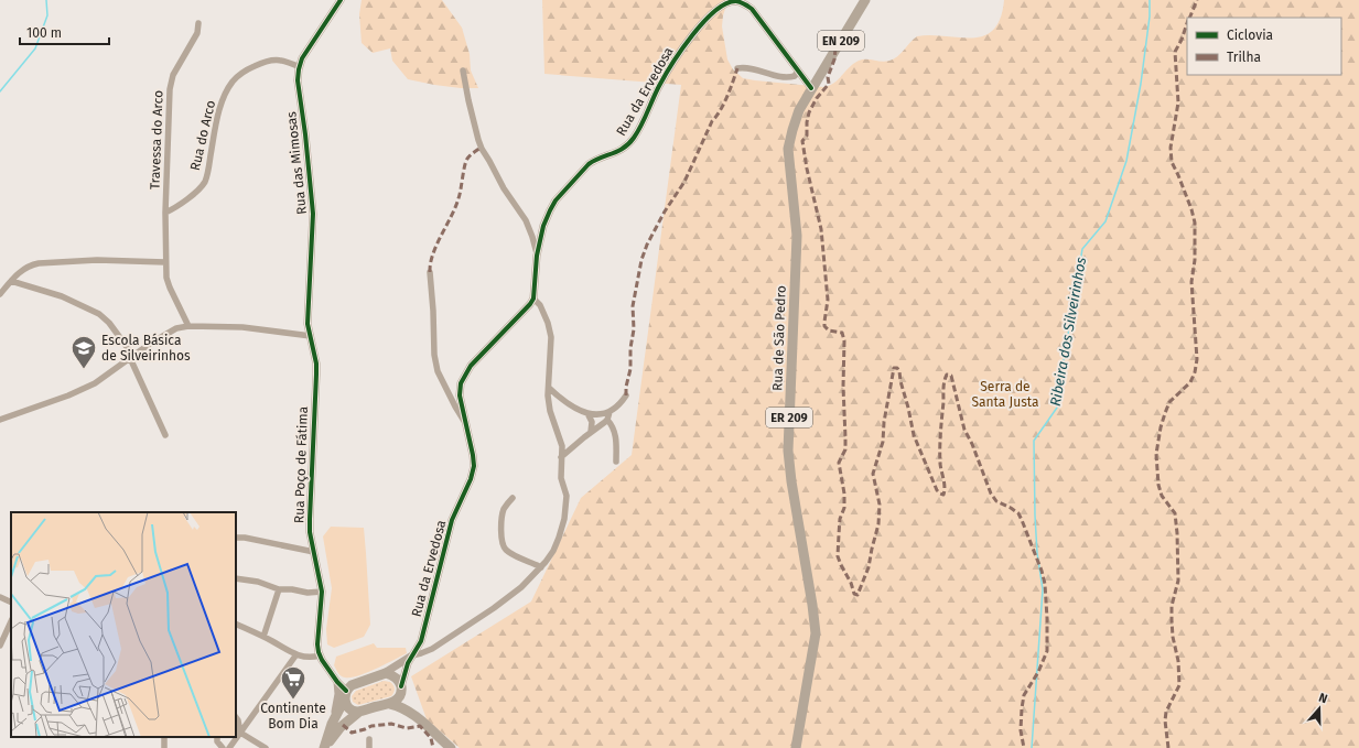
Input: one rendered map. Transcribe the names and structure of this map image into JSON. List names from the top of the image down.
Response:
{
  "streets": {
    "main road": ["EN 209", "Rua de São Pedro", "ER 209"],
    "street": [
      "Rua da Ervedosa",
      "Rua do Arco",
      "Travessa do Arco",
      "Rua das Mimosas",
      "Rua Poço de Fátima"
    ]
  },
  "crossings": [
    ["Rua da Ervedosa", "Rua de São Pedro"],
    ["Rua do Arco", "Travessa do Arco"],
    ["Rua do Arco", "Rua das Mimosas"],
    ["Rua das Mimosas", "Rua Poço de Fátima"]
  ],
  "water": ["Ribeira dos Silveirinhos"],
  "parks": ["Serra de Santa Justa"],
  "places": {
    "school or university": ["Escola Básica de Silveirinhos"],
    "supermarket": ["Continente Bom Dia"]
  },
  "legend": ["Ciclovia", "Trilha"],
  "scale_bar": "100 m",
  "north": "top"
}
